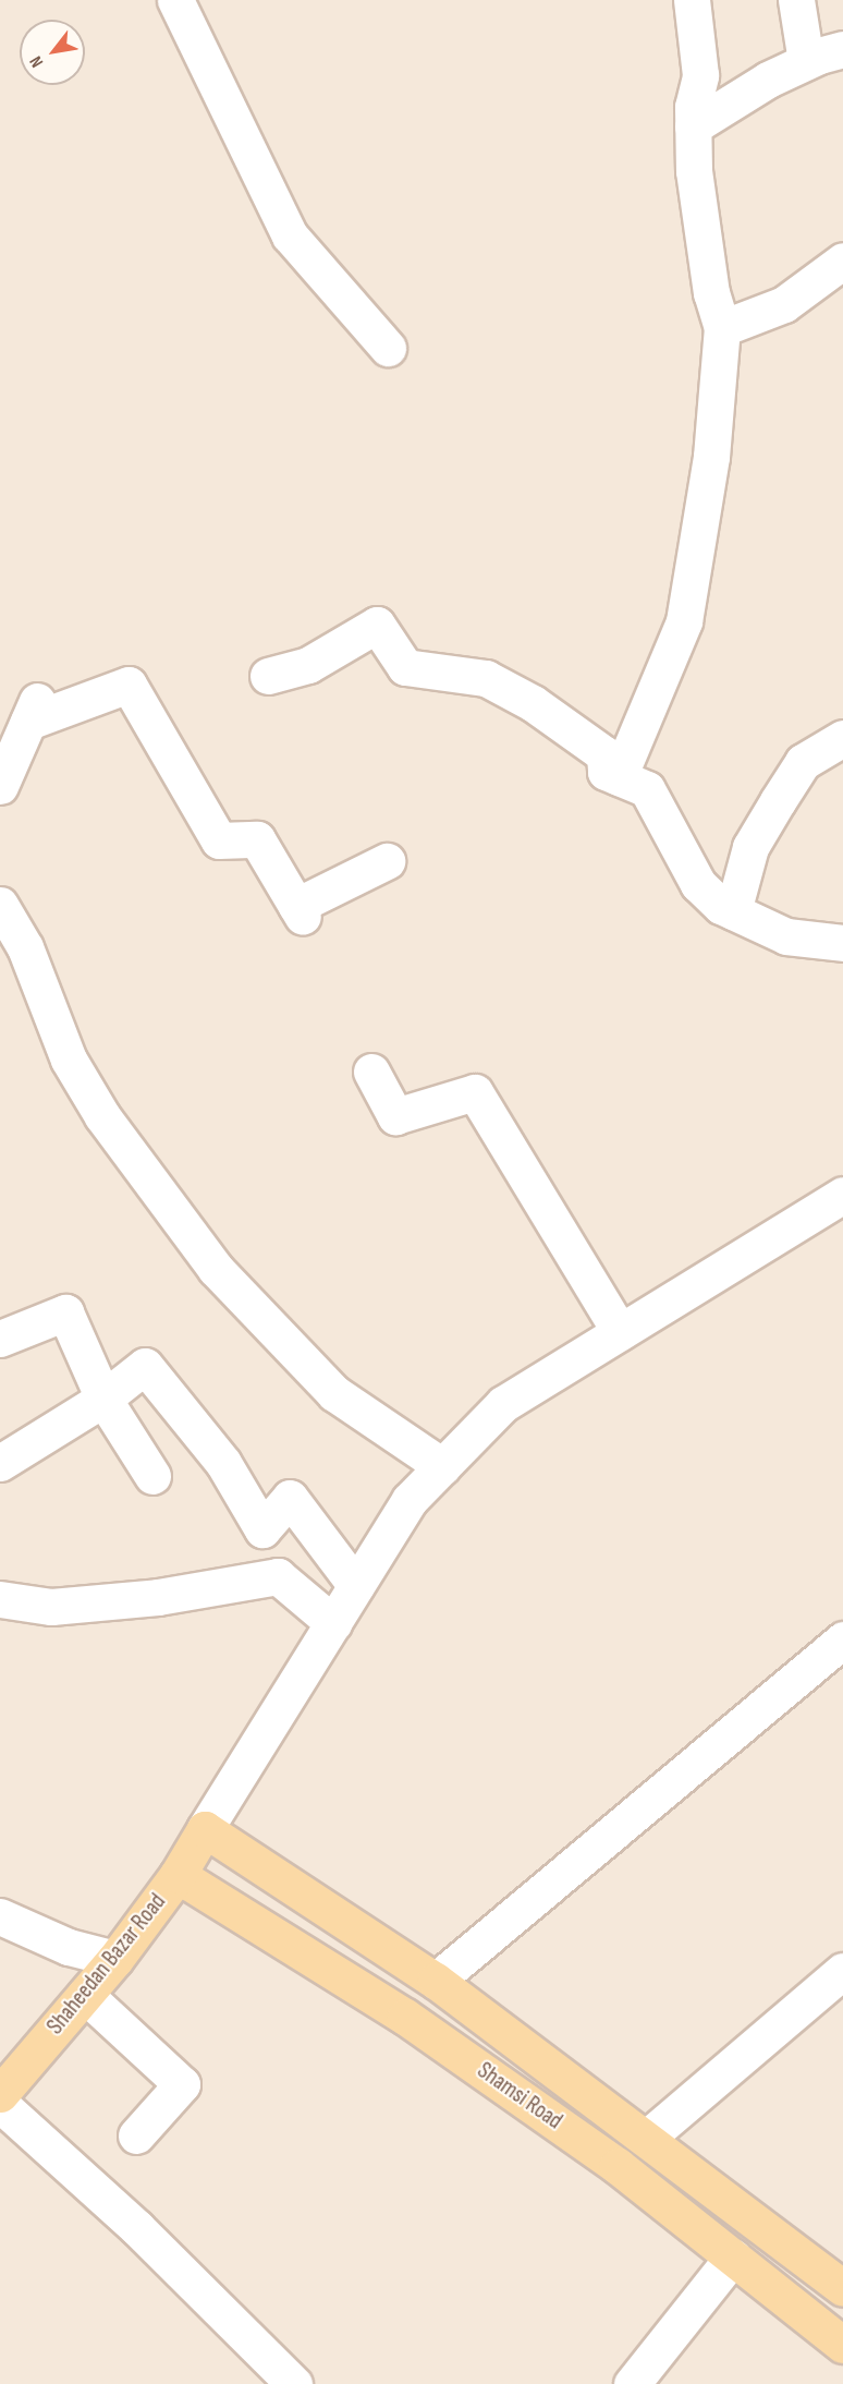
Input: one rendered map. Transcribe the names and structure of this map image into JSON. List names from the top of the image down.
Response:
{
  "streets": {
    "main road": ["Shaheedan Bazar Road", "Shamsi Road"]
  },
  "crossings": [
    ["Shaheedan Bazar Road", "Shamsi Road"]
  ],
  "north": "bottom left"
}
